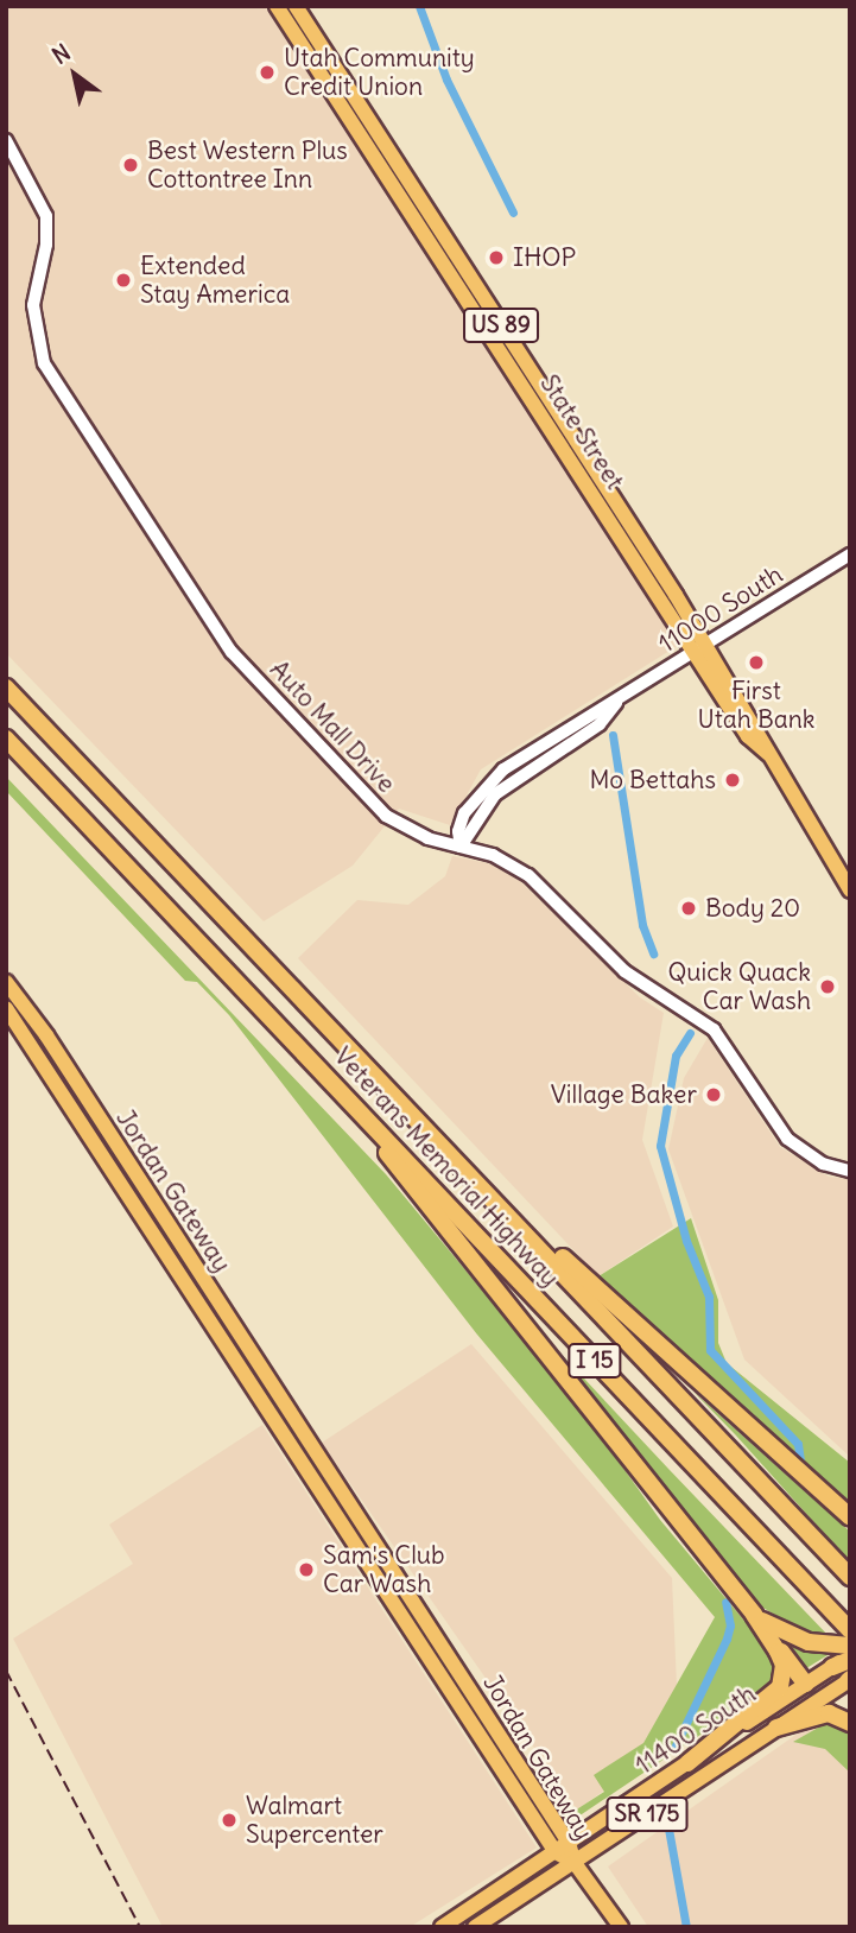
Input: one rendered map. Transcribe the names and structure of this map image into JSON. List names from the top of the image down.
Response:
{
  "streets": {
    "highway": ["Veterans Memorial Highway", "I 15"],
    "main road": [
      "US 89",
      "State Street",
      "Jordan Gateway",
      "11400 South",
      "SR 175"
    ],
    "street": ["11000 South", "Auto Mall Drive"]
  },
  "crossings": [
    ["State Street", "11000 South"],
    ["11000 South", "Auto Mall Drive"],
    ["Jordan Gateway", "11400 South"]
  ],
  "places": [
    "Utah Community Credit Union",
    "Best Western Plus Cottontree Inn",
    "IHOP",
    "Extended Stay America",
    "First Utah Bank",
    "Mo Bettahs",
    "Body 20",
    "Quick Quack Car Wash",
    "Village Baker",
    "Sam's Club Car Wash",
    "Walmart Supercenter"
  ],
  "north": "top left"
}
